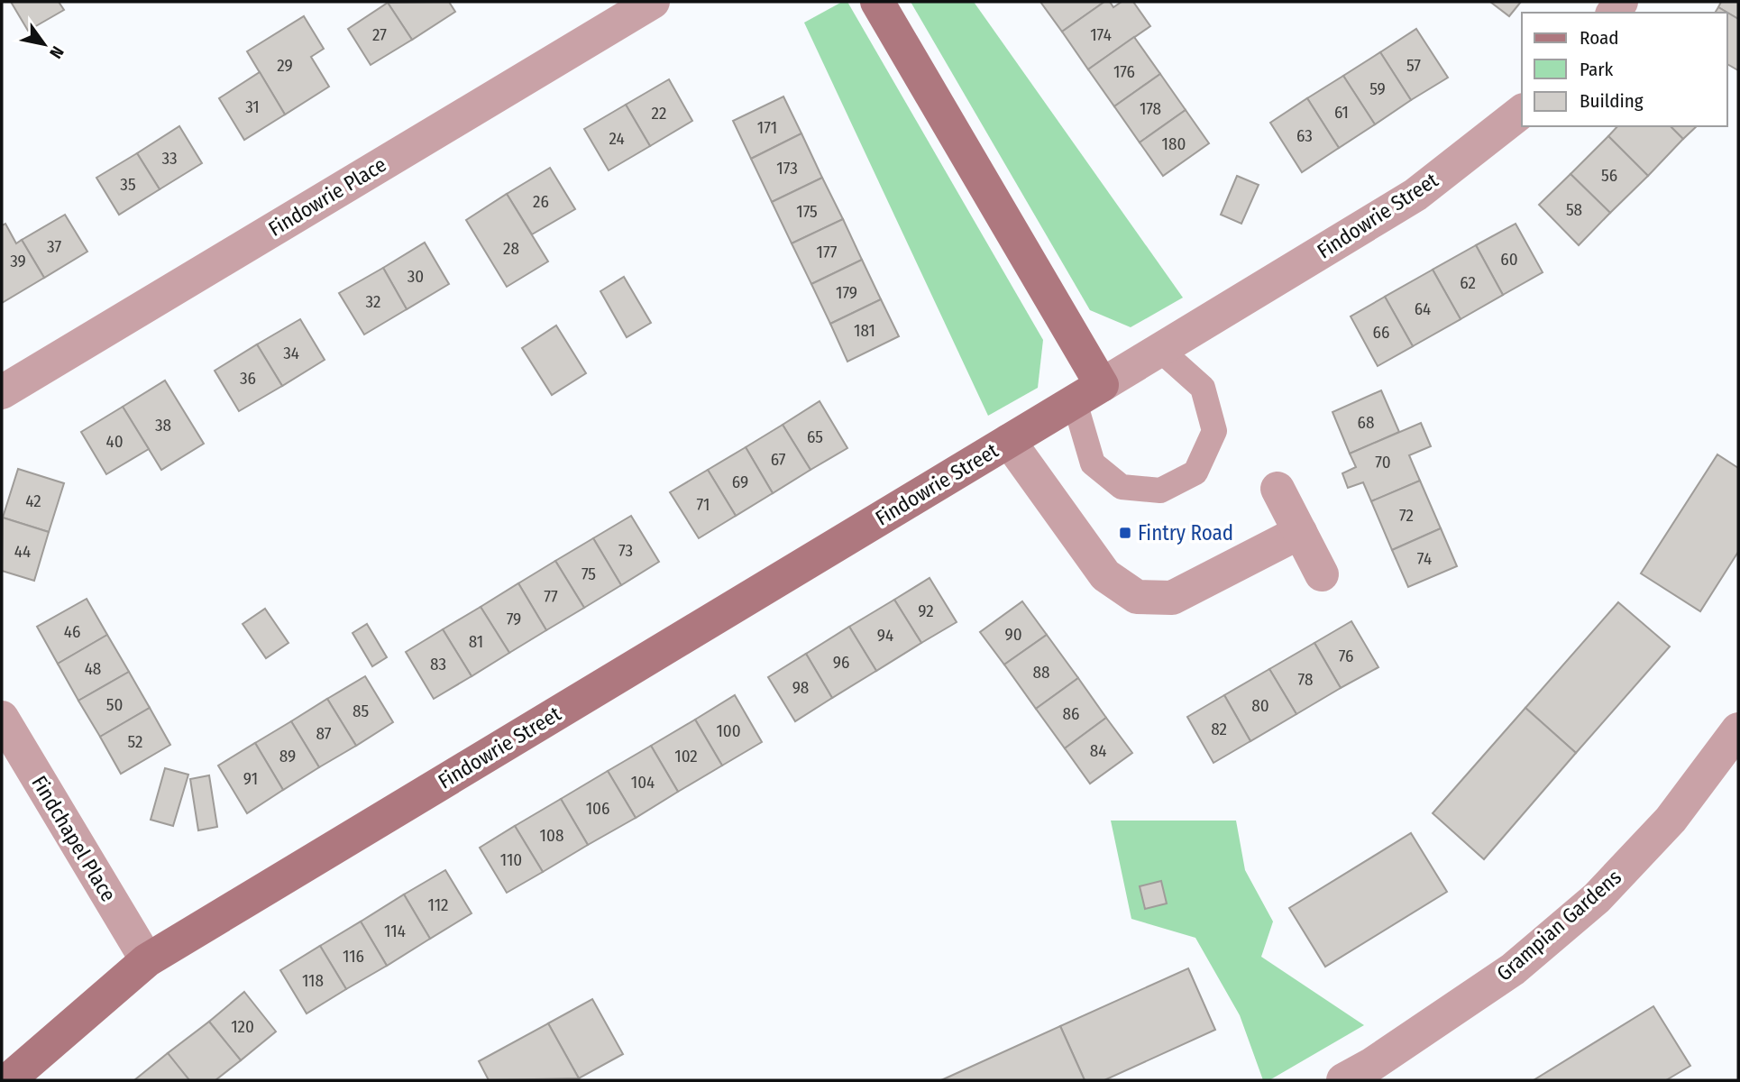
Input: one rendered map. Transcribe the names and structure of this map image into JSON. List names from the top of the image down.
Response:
{
  "streets": {
    "street": [
      "Findowrie Place",
      "Findowrie Street",
      "Findchapel Place",
      "Grampian Gardens"
    ]
  },
  "crossings": [
    ["Findowrie Street", "Findchapel Place"]
  ],
  "places": {
    "transit": ["Fintry Road"]
  },
  "house_numbers": [
    "27",
    "174",
    "29",
    "57",
    "176",
    "59",
    "31",
    "178",
    "61",
    "22",
    "171",
    "63",
    "24",
    "180",
    "33",
    "173",
    "56",
    "35",
    "26",
    "58",
    "175",
    "37",
    "28",
    "177",
    "60",
    "39",
    "30",
    "62",
    "179",
    "32",
    "64",
    "181",
    "66",
    "34",
    "36",
    "68",
    "38",
    "65",
    "40",
    "67",
    "70",
    "69",
    "42",
    "71",
    "72",
    "73",
    "44",
    "74",
    "75",
    "77",
    "92",
    "79",
    "46",
    "90",
    "94",
    "81",
    "76",
    "96",
    "83",
    "48",
    "88",
    "78",
    "98",
    "50",
    "80",
    "85",
    "86",
    "82",
    "100",
    "87",
    "52",
    "84",
    "89",
    "102",
    "91",
    "104",
    "106",
    "108",
    "110",
    "112",
    "114",
    "116",
    "118",
    "120"
  ],
  "legend": ["Road", "Park", "Building"],
  "north": "bottom right"
}
